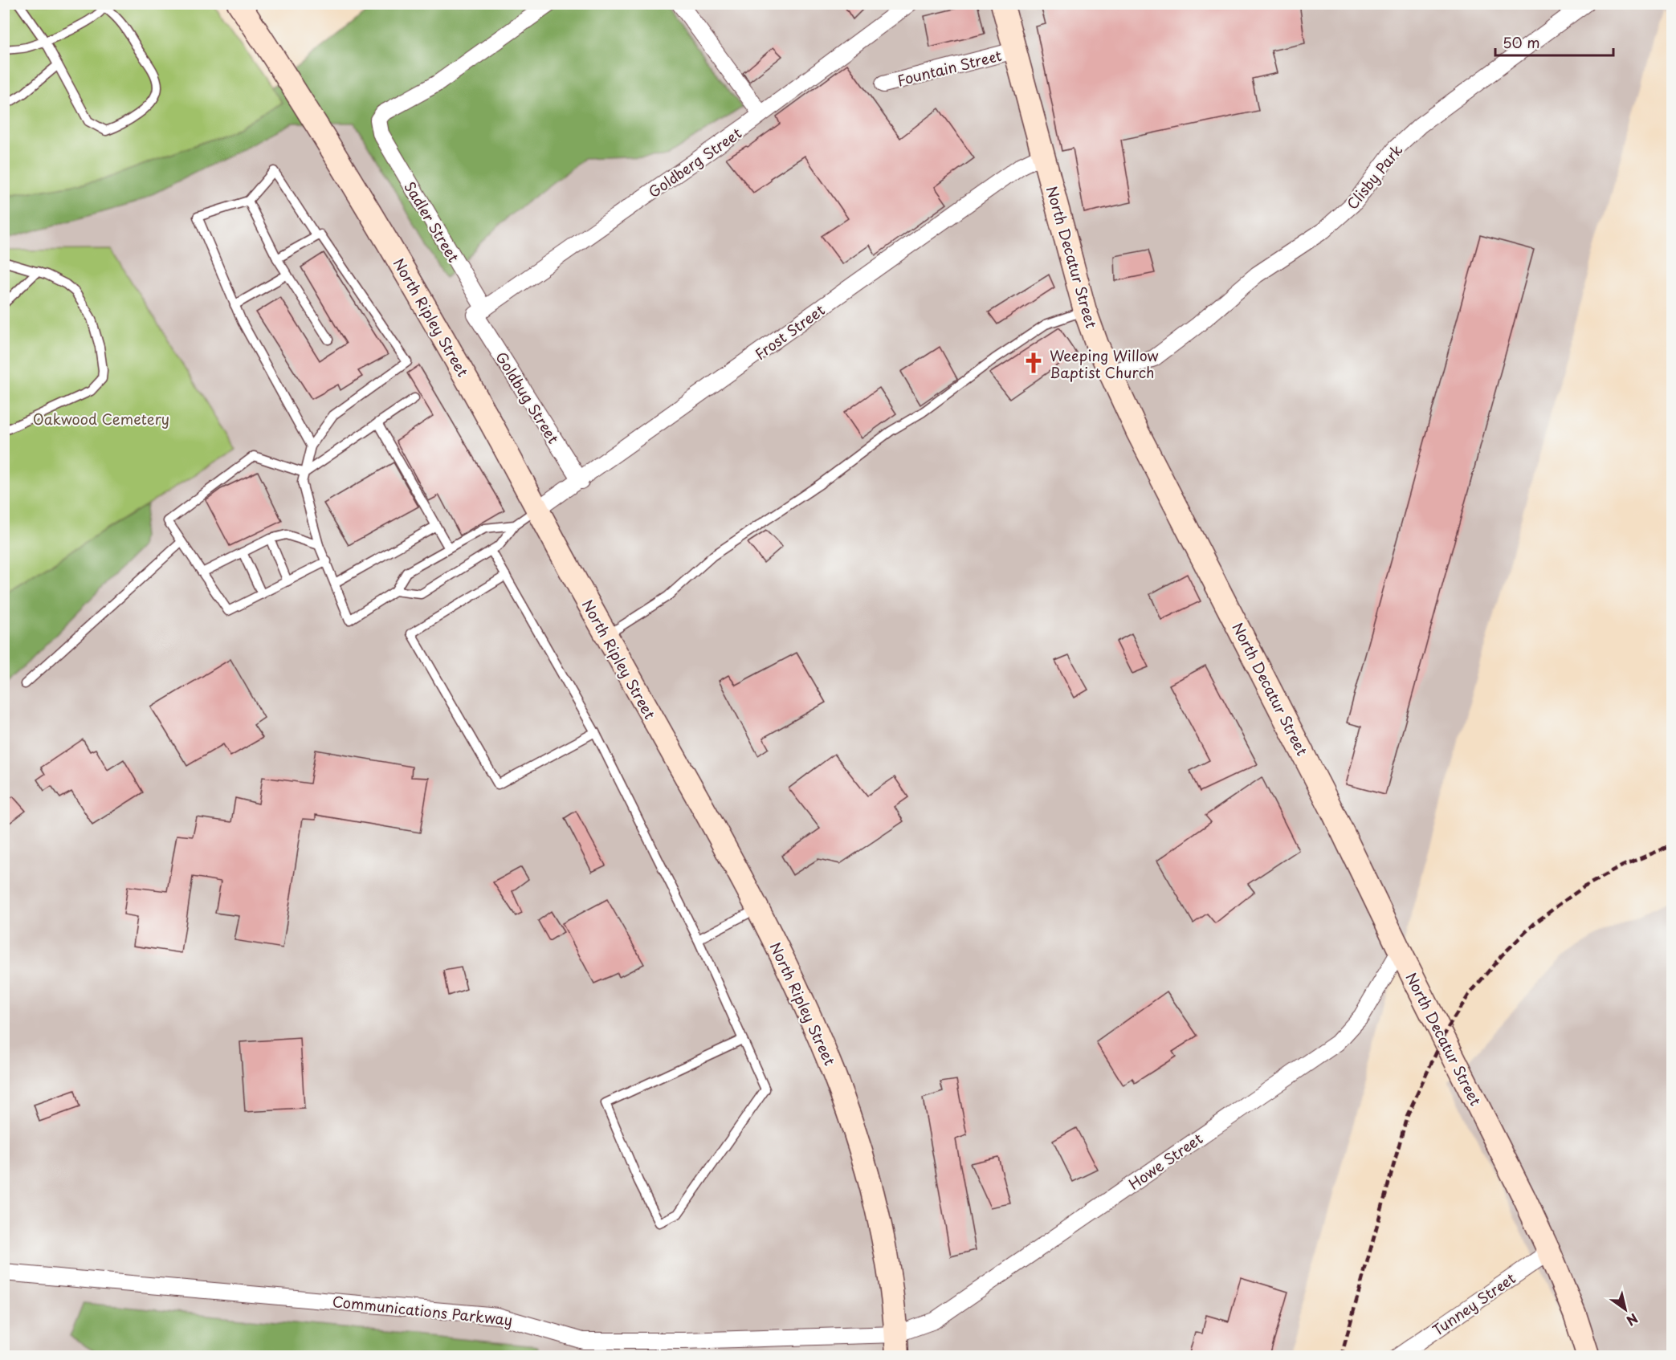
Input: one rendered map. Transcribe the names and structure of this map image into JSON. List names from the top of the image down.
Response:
{
  "streets": {
    "main road": ["North Decatur Street", "North Ripley Street"],
    "street": [
      "Fountain Street",
      "Goldberg Street",
      "Clisby Park",
      "Sadler Street",
      "Frost Street",
      "Goldbug Street",
      "Howe Street",
      "Tunney Street",
      "Communications Parkway"
    ]
  },
  "crossings": [
    ["Fountain Street", "North Decatur Street"],
    ["Goldberg Street", "Sadler Street"],
    ["Goldberg Street", "Goldbug Street"],
    ["Clisby Park", "North Decatur Street"],
    ["Sadler Street", "Goldbug Street"],
    ["North Decatur Street", "Frost Street"],
    ["North Decatur Street", "Howe Street"],
    ["North Decatur Street", "Tunney Street"],
    ["North Ripley Street", "Frost Street"],
    ["North Ripley Street", "Howe Street"],
    ["North Ripley Street", "Communications Parkway"],
    ["Frost Street", "Goldbug Street"],
    ["Howe Street", "Communications Parkway"]
  ],
  "parks": ["Oakwood Cemetery"],
  "places": {
    "church": ["Weeping Willow Baptist Church"]
  },
  "scale_bar": "50 m",
  "north": "bottom right"
}
